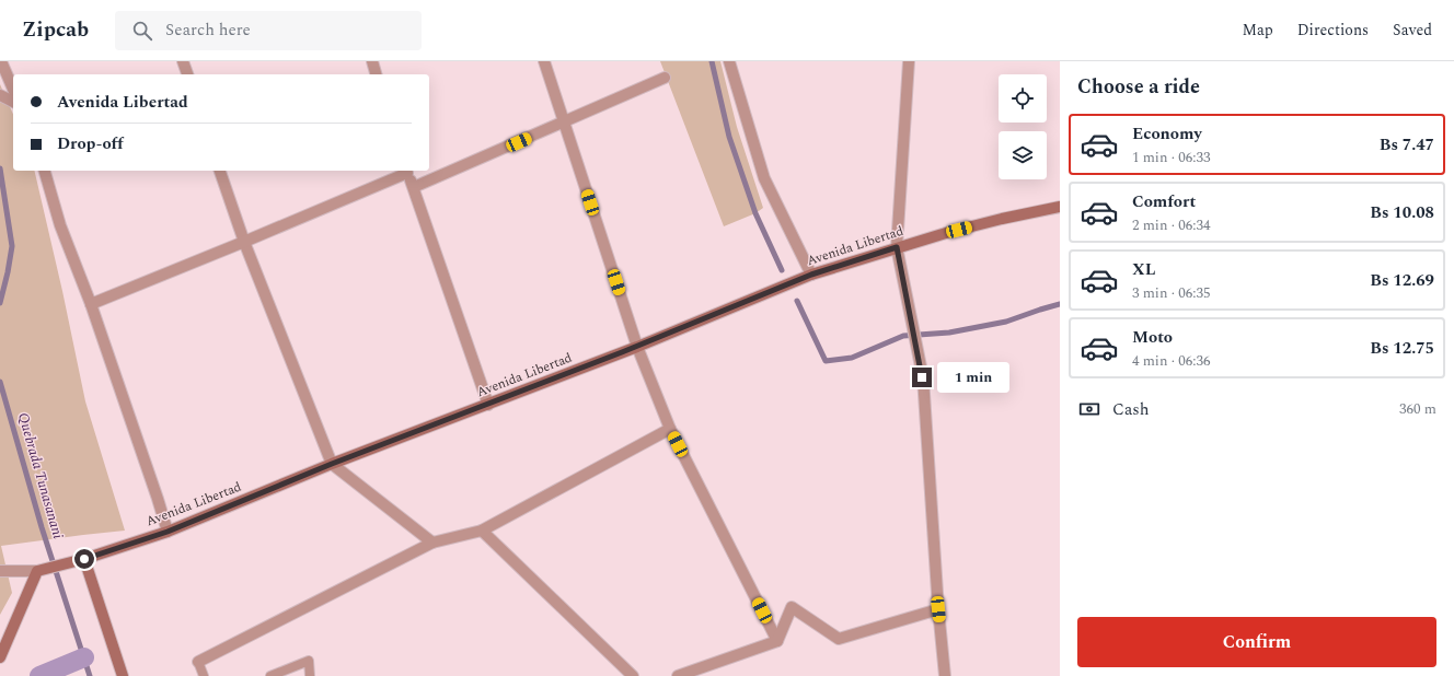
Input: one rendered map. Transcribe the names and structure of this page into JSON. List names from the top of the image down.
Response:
{
  "streets": {
    "main road": ["Avenida Libertad"]
  },
  "water": ["Quebrada Tunasanani"],
  "page": {
    "header": "Zipcab",
    "search": "Search here",
    "nav": ["Map", "Directions", "Saved"],
    "heading": "Choose a ride",
    "banner": ["Avenida Libertad", "Drop-off"],
    "list": [
      {
        "name": "Economy",
        "note": "1 min · 06:33",
        "value": "Bs 7.47"
      },
      {
        "name": "Comfort",
        "note": "2 min · 06:34",
        "value": "Bs 10.08"
      },
      {
        "name": "XL",
        "note": "3 min · 06:35",
        "value": "Bs 12.69"
      },
      {
        "name": "Moto",
        "note": "4 min · 06:36",
        "value": "Bs 12.75"
      }
    ],
    "bubble": "1 min",
    "pay": ["Cash", "360 m"],
    "buttons": "Confirm"
  }
}
